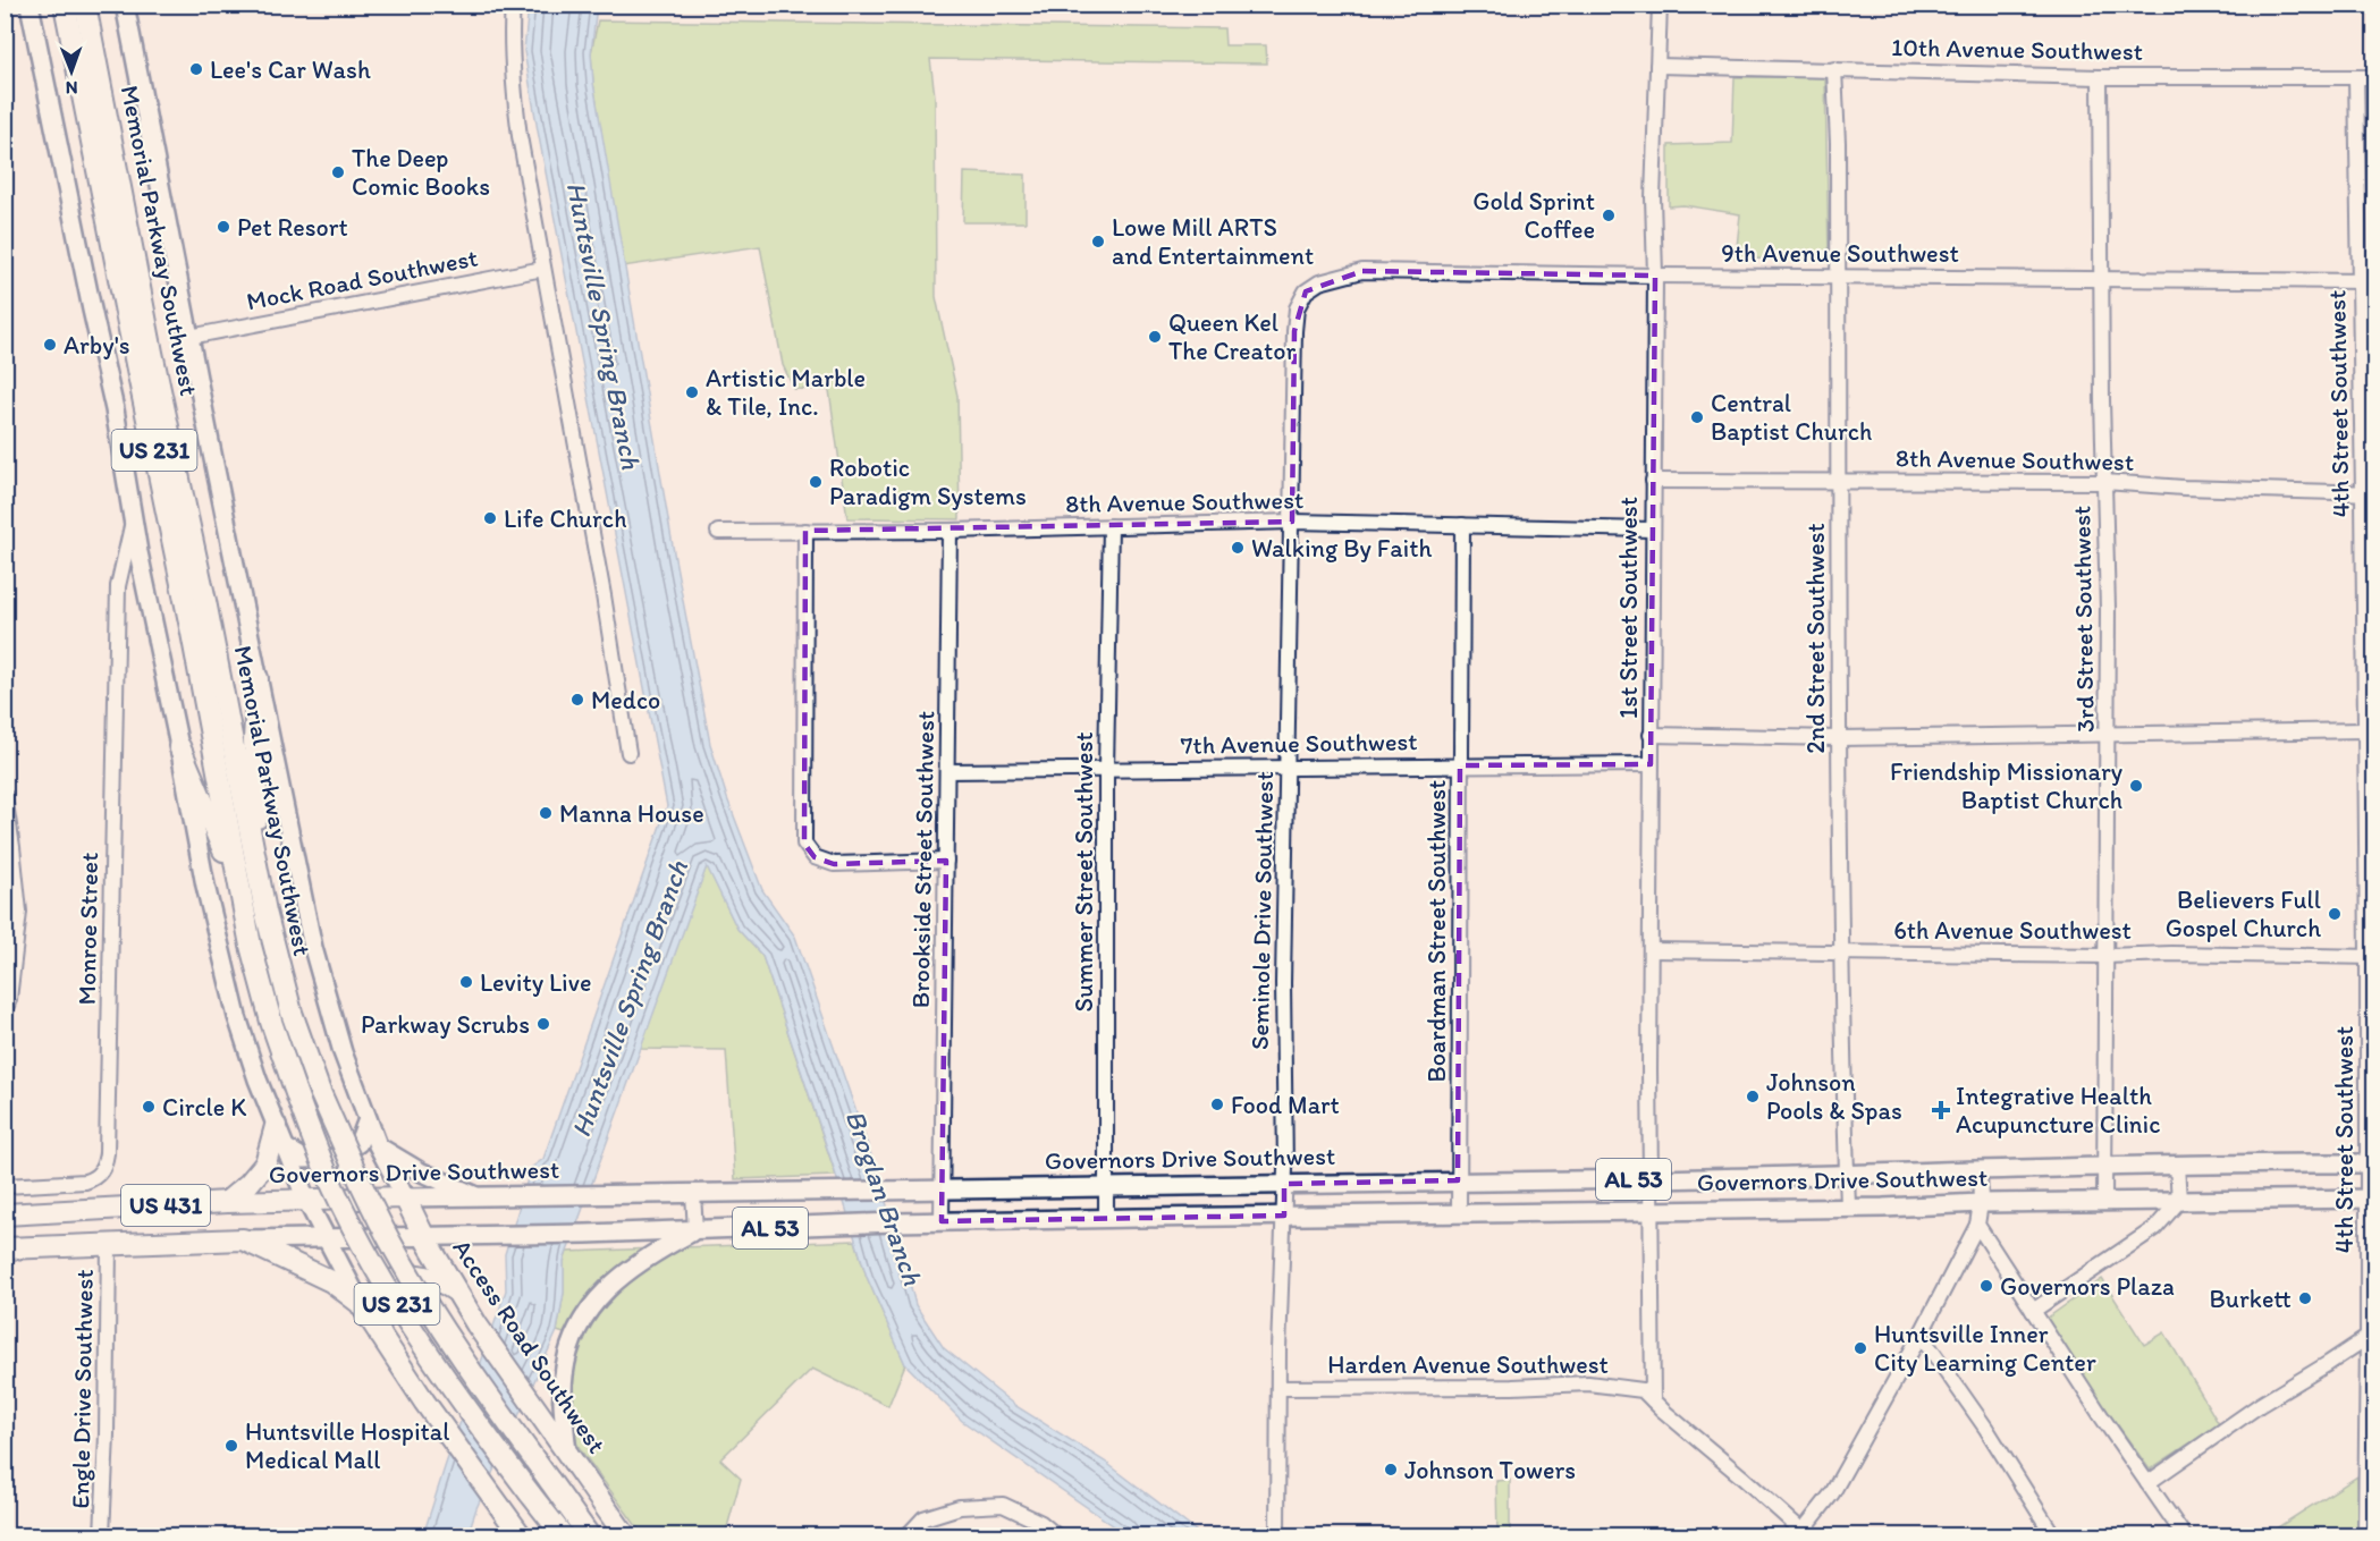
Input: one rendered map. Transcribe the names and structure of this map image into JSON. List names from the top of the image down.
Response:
{
  "streets": {
    "highway": [
      "Memorial Parkway Southwest",
      "US 231",
      "Governors Drive Southwest",
      "US 431",
      "Access Road Southwest"
    ],
    "main road": ["AL 53"],
    "street": [
      "10th Avenue Southwest",
      "9th Avenue Southwest",
      "Mock Road Southwest",
      "4th Street Southwest",
      "8th Avenue Southwest",
      "1st Street Southwest",
      "3rd Street Southwest",
      "2nd Street Southwest",
      "7th Avenue Southwest",
      "Brookside Street Southwest",
      "Summer Street Southwest",
      "Seminole Drive Southwest",
      "Monroe Street",
      "6th Avenue Southwest",
      "Boardman Street Southwest",
      "Harden Avenue Southwest",
      "Engle Drive Southwest"
    ]
  },
  "crossings": [
    ["10th Avenue Southwest", "4th Street Southwest"],
    ["10th Avenue Southwest", "1st Street Southwest"],
    ["10th Avenue Southwest", "3rd Street Southwest"],
    ["10th Avenue Southwest", "2nd Street Southwest"],
    ["Memorial Parkway Southwest", "Mock Road Southwest"],
    ["Memorial Parkway Southwest", "Access Road Southwest"],
    ["9th Avenue Southwest", "4th Street Southwest"],
    ["9th Avenue Southwest", "1st Street Southwest"],
    ["9th Avenue Southwest", "3rd Street Southwest"],
    ["9th Avenue Southwest", "2nd Street Southwest"],
    ["9th Avenue Southwest", "Seminole Drive Southwest"],
    ["4th Street Southwest", "8th Avenue Southwest"],
    ["4th Street Southwest", "6th Avenue Southwest"],
    ["4th Street Southwest", "Governors Drive Southwest"],
    ["8th Avenue Southwest", "1st Street Southwest"],
    ["8th Avenue Southwest", "3rd Street Southwest"],
    ["8th Avenue Southwest", "2nd Street Southwest"],
    ["8th Avenue Southwest", "Brookside Street Southwest"],
    ["8th Avenue Southwest", "Summer Street Southwest"],
    ["8th Avenue Southwest", "Seminole Drive Southwest"],
    ["8th Avenue Southwest", "Boardman Street Southwest"],
    ["1st Street Southwest", "7th Avenue Southwest"],
    ["1st Street Southwest", "6th Avenue Southwest"],
    ["1st Street Southwest", "Governors Drive Southwest"],
    ["1st Street Southwest", "Harden Avenue Southwest"],
    ["3rd Street Southwest", "6th Avenue Southwest"],
    ["3rd Street Southwest", "Governors Drive Southwest"],
    ["2nd Street Southwest", "6th Avenue Southwest"],
    ["2nd Street Southwest", "Governors Drive Southwest"],
    ["7th Avenue Southwest", "Brookside Street Southwest"],
    ["7th Avenue Southwest", "Summer Street Southwest"],
    ["7th Avenue Southwest", "Seminole Drive Southwest"],
    ["7th Avenue Southwest", "Boardman Street Southwest"],
    ["Brookside Street Southwest", "Governors Drive Southwest"],
    ["Summer Street Southwest", "Governors Drive Southwest"],
    ["Seminole Drive Southwest", "Governors Drive Southwest"],
    ["Seminole Drive Southwest", "Harden Avenue Southwest"],
    ["Boardman Street Southwest", "Governors Drive Southwest"],
    ["Governors Drive Southwest", "US 431"],
    ["Governors Drive Southwest", "Access Road Southwest"],
    ["Governors Drive Southwest", "Engle Drive Southwest"]
  ],
  "water": ["Huntsville Spring Branch", "Broglan Branch"],
  "places": {
    "other": [
      "Lee's Car Wash",
      "The Deep Comic Books",
      "Gold Sprint Coffee",
      "Pet Resort",
      "Lowe Mill ARTS and Entertainment",
      "Queen Kel The Creator",
      "Arby's",
      "Artistic Marble & Tile, Inc.",
      "Central Baptist Church",
      "Robotic Paradigm Systems",
      "Life Church",
      "Walking By Faith",
      "Medco",
      "Friendship Missionary Baptist Church",
      "Manna House",
      "Believers Full Gospel Church",
      "Levity Live",
      "Parkway Scrubs",
      "Johnson Pools & Spas",
      "Food Mart",
      "Circle K",
      "Governors Plaza",
      "Burkett",
      "Huntsville Inner City Learning Center",
      "Huntsville Hospital Medical Mall",
      "Johnson Towers"
    ],
    "health": ["Integrative Health Acupuncture Clinic"]
  },
  "north": "bottom"
}
